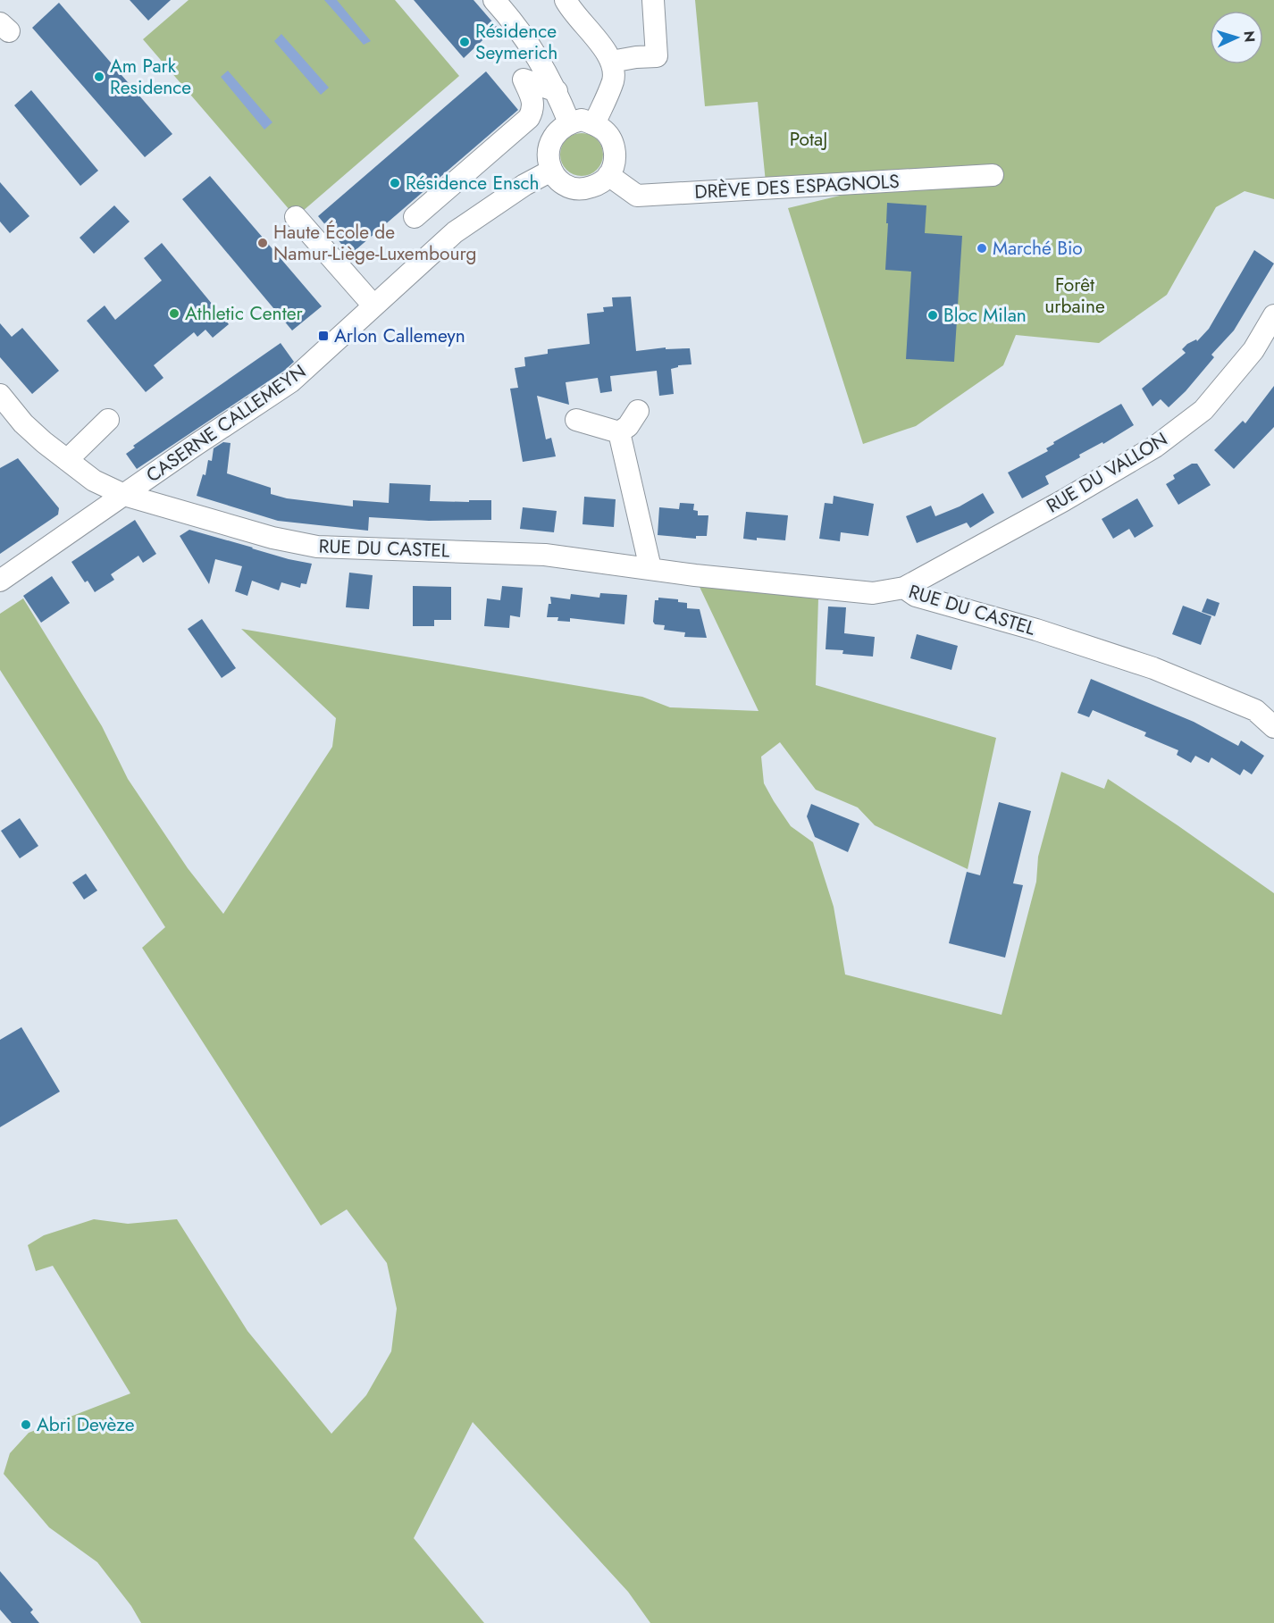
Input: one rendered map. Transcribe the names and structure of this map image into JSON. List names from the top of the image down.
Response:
{
  "streets": {
    "street": [
      "DRÈVE DES ESPAGNOLS",
      "CASERNE CALLEMEYN",
      "RUE DU VALLON",
      "RUE DU CASTEL"
    ]
  },
  "crossings": [
    ["DRÈVE DES ESPAGNOLS", "CASERNE CALLEMEYN"],
    ["CASERNE CALLEMEYN", "RUE DU CASTEL"],
    ["RUE DU VALLON", "RUE DU CASTEL"]
  ],
  "parks": ["PotaJ", "Forêt urbaine"],
  "places": {
    "other": [
      "Résidence Seymerich",
      "Am Park Residence",
      "Résidence Ensch",
      "Haute École de Namur-Liège-Luxembourg",
      "Marché Bio",
      "Athletic Center",
      "Bloc Milan",
      "Abri Devèze"
    ],
    "transit": ["Arlon Callemeyn"]
  },
  "north": "right"
}
